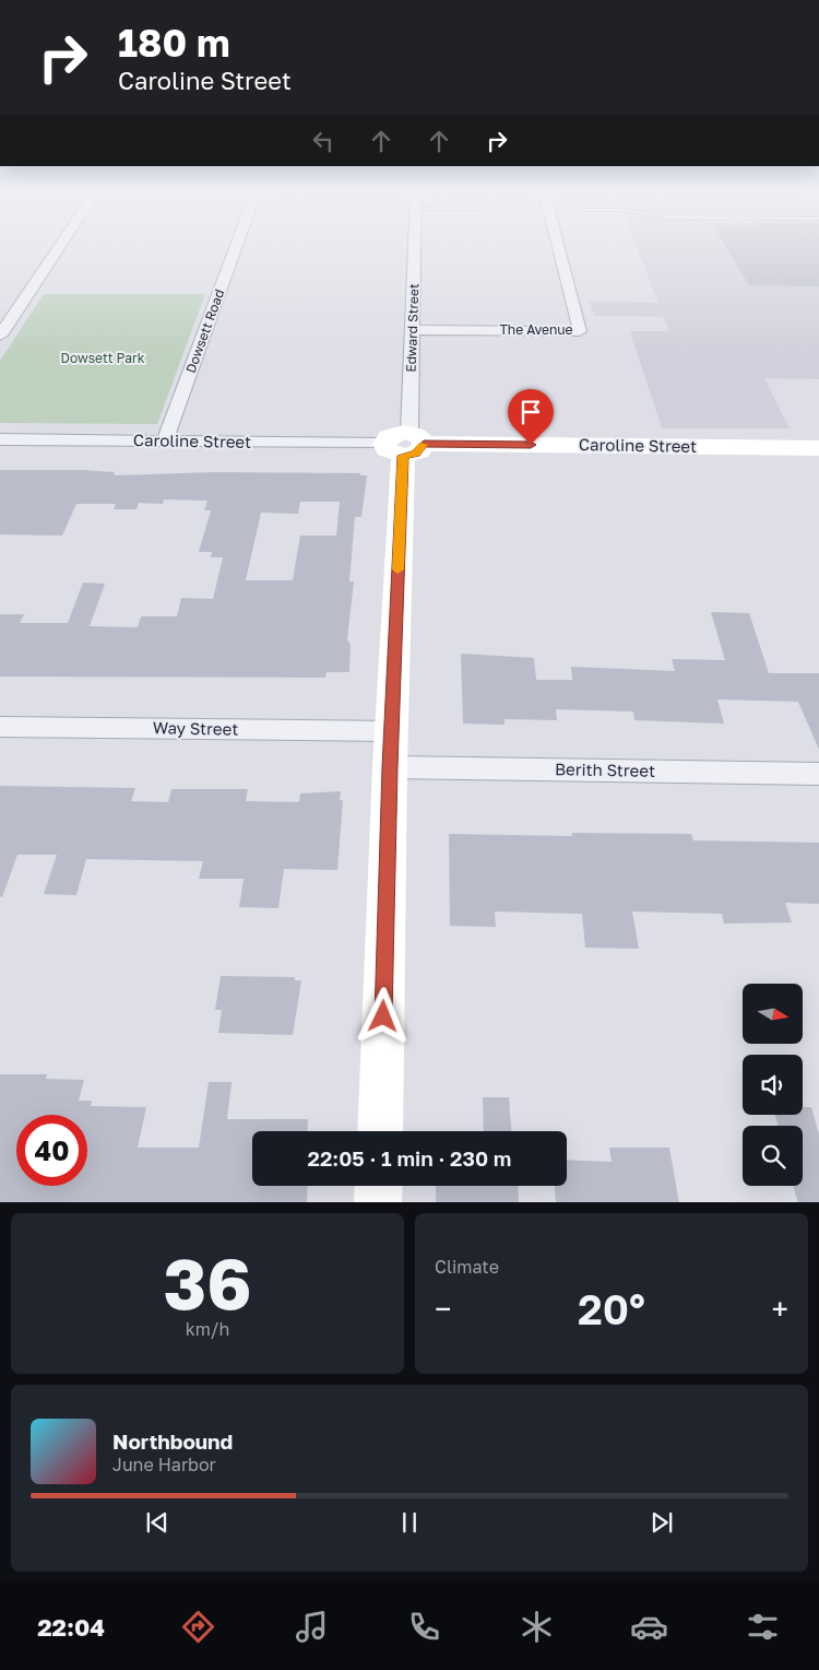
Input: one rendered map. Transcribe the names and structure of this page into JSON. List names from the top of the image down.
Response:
{
  "streets": {
    "street": [
      "Edward Street",
      "The Avenue",
      "Dowsett Road",
      "Caroline Street",
      "Way Street",
      "Berith Street"
    ]
  },
  "crossings": [
    ["Edward Street", "The Avenue"],
    ["Edward Street", "Caroline Street"],
    ["Edward Street", "Way Street"],
    ["Edward Street", "Berith Street"],
    ["Dowsett Road", "Caroline Street"]
  ],
  "parks": ["Dowsett Park"],
  "north": "right",
  "page": {
    "turn": ["180 m", "Caroline Street"],
    "limit": "40",
    "trip": "22:05 · 1 min · 230 m",
    "tile": [
      ["36", "km/h"],
      "Climate"
    ],
    "heat": ["−", "20°", "+"],
    "song": ["Northbound", "June Harbor"],
    "tabs": "22:04"
  }
}
